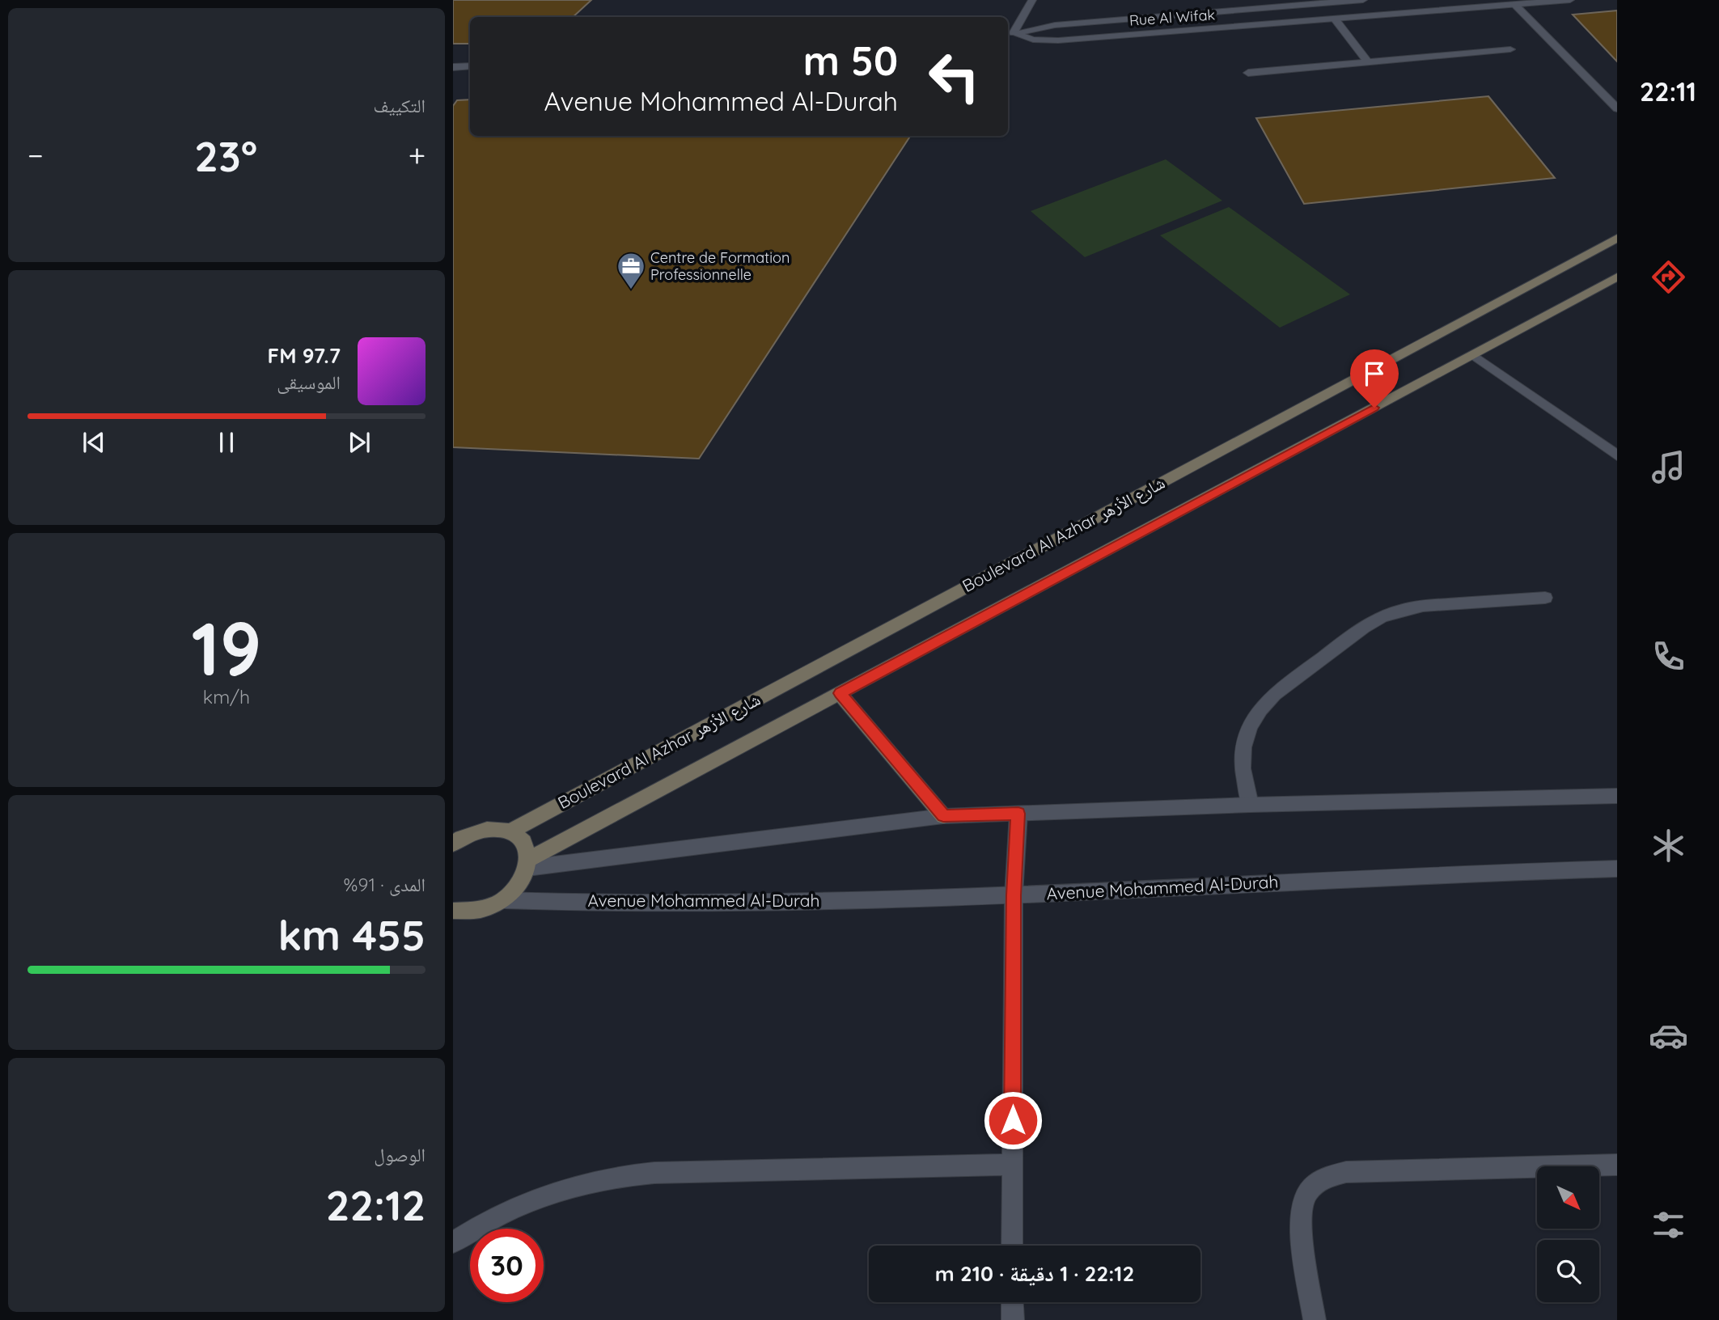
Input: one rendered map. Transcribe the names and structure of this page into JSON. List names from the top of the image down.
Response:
{
  "streets": {
    "main road": ["Boulevard Al Azhar شارع الأزهر"],
    "street": ["Rue Al Wifak", "Avenue Mohammed Al-Durah"]
  },
  "places": {
    "office": ["Centre de Formation Professionnelle"]
  },
  "north": "bottom right",
  "page": {
    "tabs": "22:11",
    "tile": [
      "التكييف",
      ["19", "km/h"],
      ["المدى · 91%", "455 km"],
      ["الوصول", "22:12"]
    ],
    "turn": ["50 m", "Avenue Mohammed Al-Durah"],
    "heat": ["−", "23°", "+"],
    "song": ["97.7 FM", "الموسيقى"],
    "limit": "30",
    "trip": "22:12 · 1 دقيقة · 210 m"
  }
}
